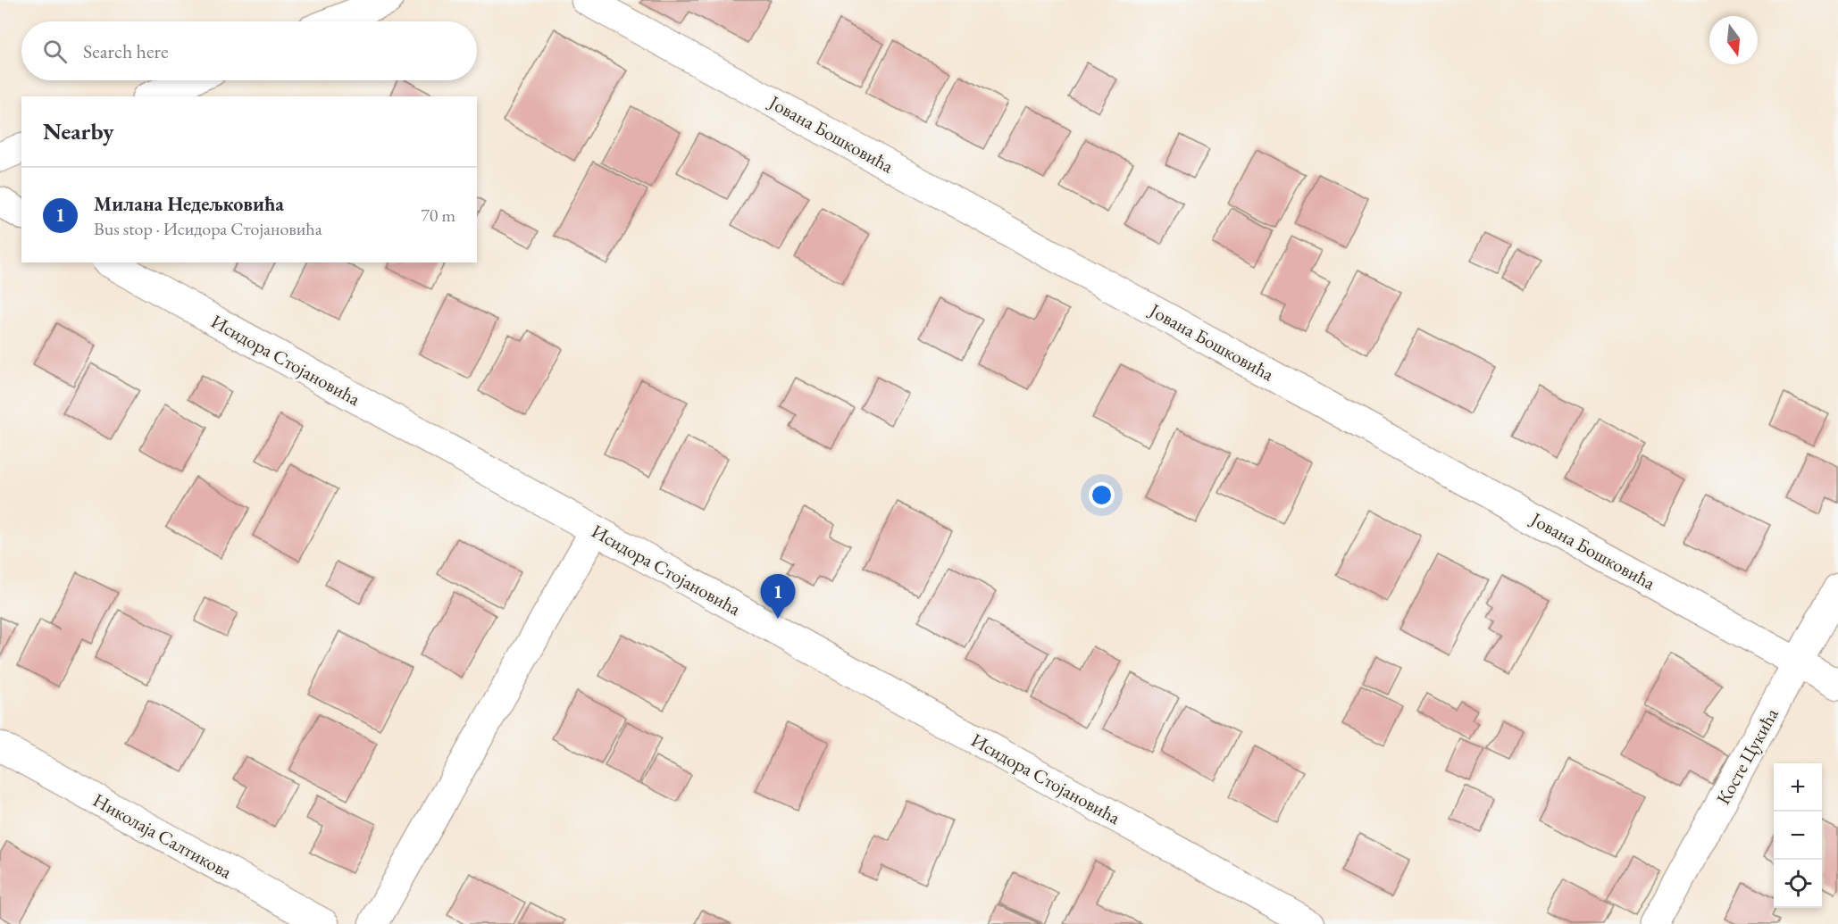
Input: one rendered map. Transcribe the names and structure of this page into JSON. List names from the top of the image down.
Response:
{
  "streets": {
    "street": [
      "Јована Бошковића",
      "Исидора Стојановића",
      "Косте Цукића",
      "Николаја Салтикова"
    ]
  },
  "crossings": [
    ["Јована Бошковића", "Косте Цукића"]
  ],
  "north": "bottom",
  "page": {
    "search": "Search here",
    "heading": "Nearby",
    "list": [
      {
        "mark": "1",
        "name": "Милана Недељковића",
        "note": "Bus stop · Исидора Стојановића",
        "value": "70 m"
      }
    ],
    "pins": "1",
    "map_buttons": ["+", "−"]
  }
}
